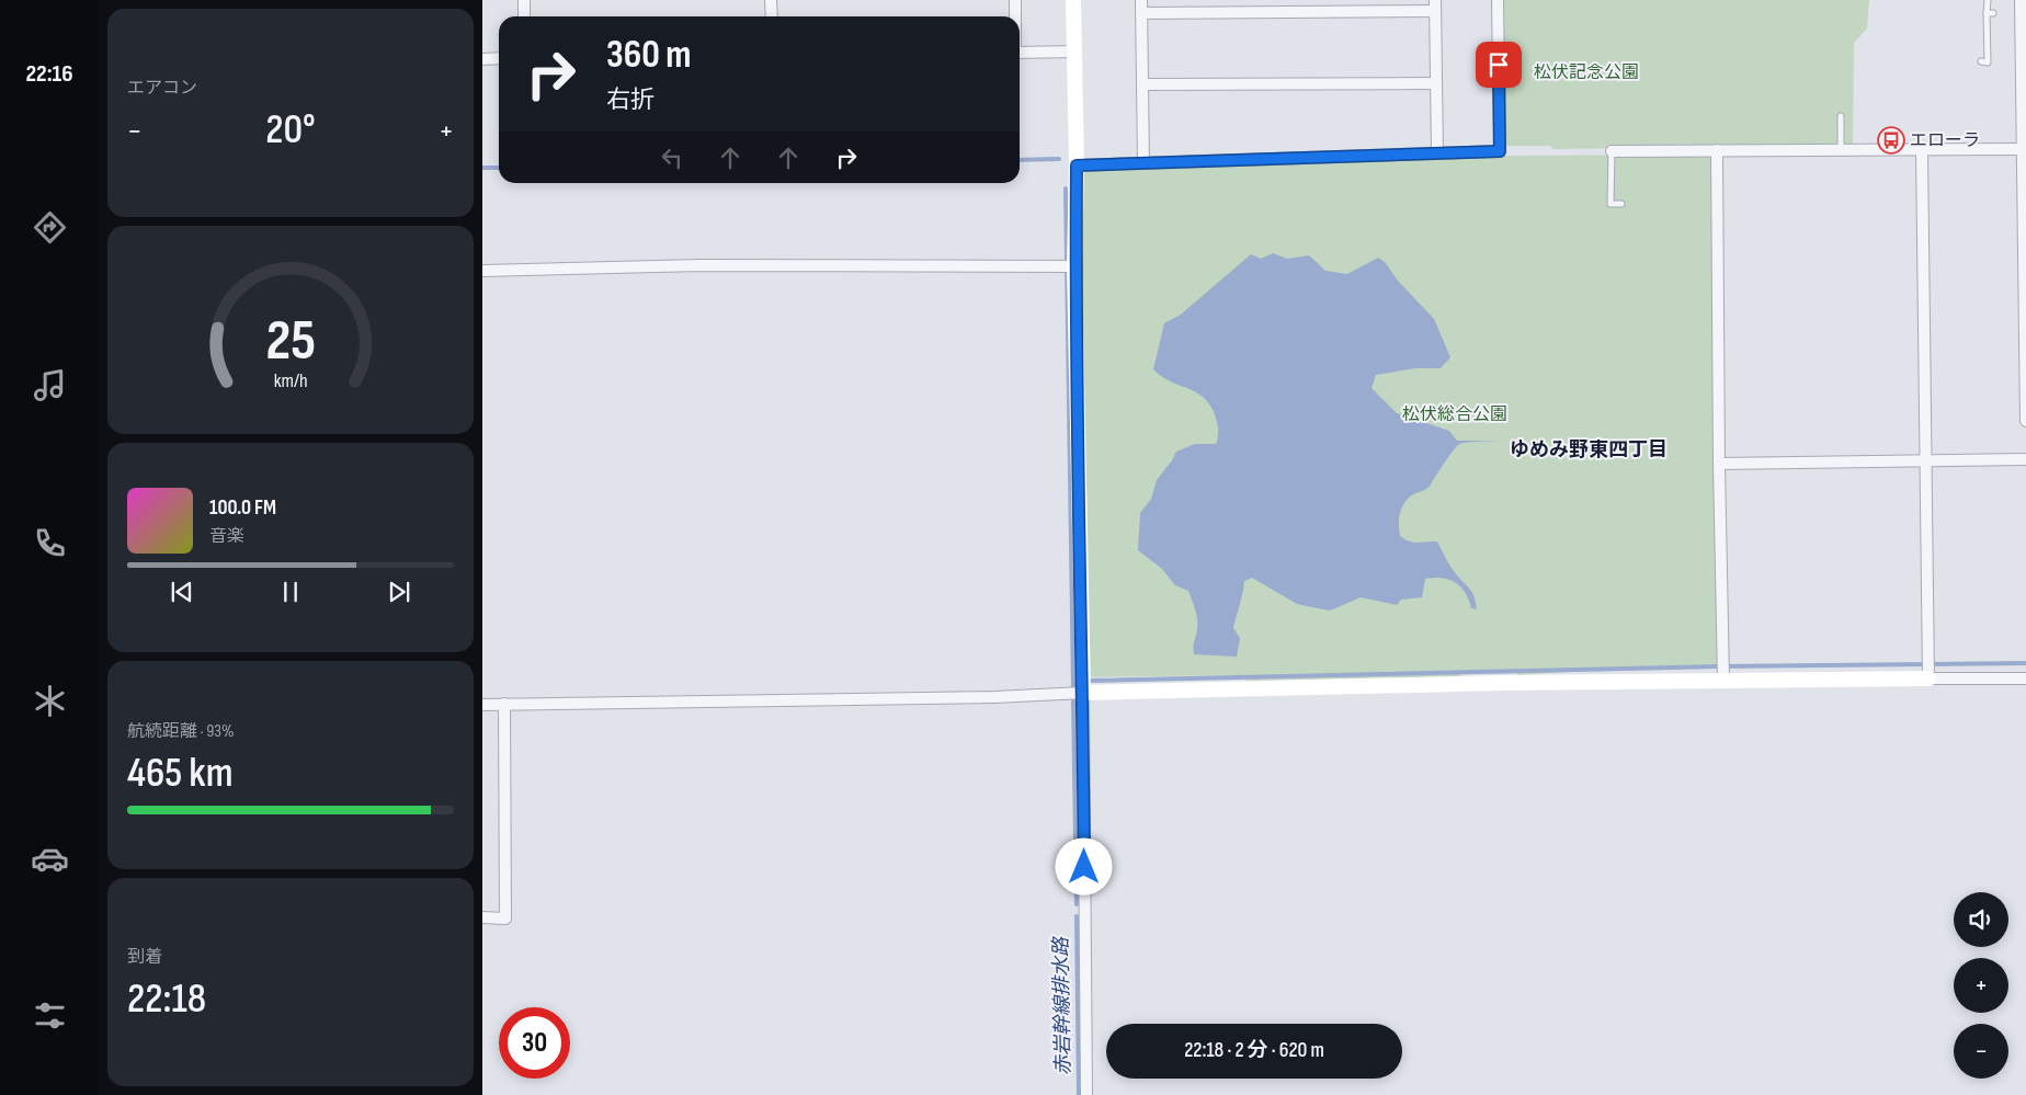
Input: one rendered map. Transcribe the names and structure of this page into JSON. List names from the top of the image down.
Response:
{
  "districts": ["ゆめみ野東四丁目"],
  "water": ["赤岩幹線排水路"],
  "parks": ["松伏記念公園", "松伏総合公園"],
  "places": {
    "bus stop": ["エローラ"]
  },
  "page": {
    "tabs": "22:16",
    "tile": [
      "エアコン",
      ["航続距離 · 93%", "465 km"],
      ["到着", "22:18"]
    ],
    "turn": ["360 m", "右折"],
    "heat": ["−", "20°", "+"],
    "song": ["100.0 FM", "音楽"],
    "map_buttons": ["+", "−"],
    "limit": "30",
    "trip": "22:18 · 2 分 · 620 m",
    "gauge": ["25", "km/h"]
  }
}
